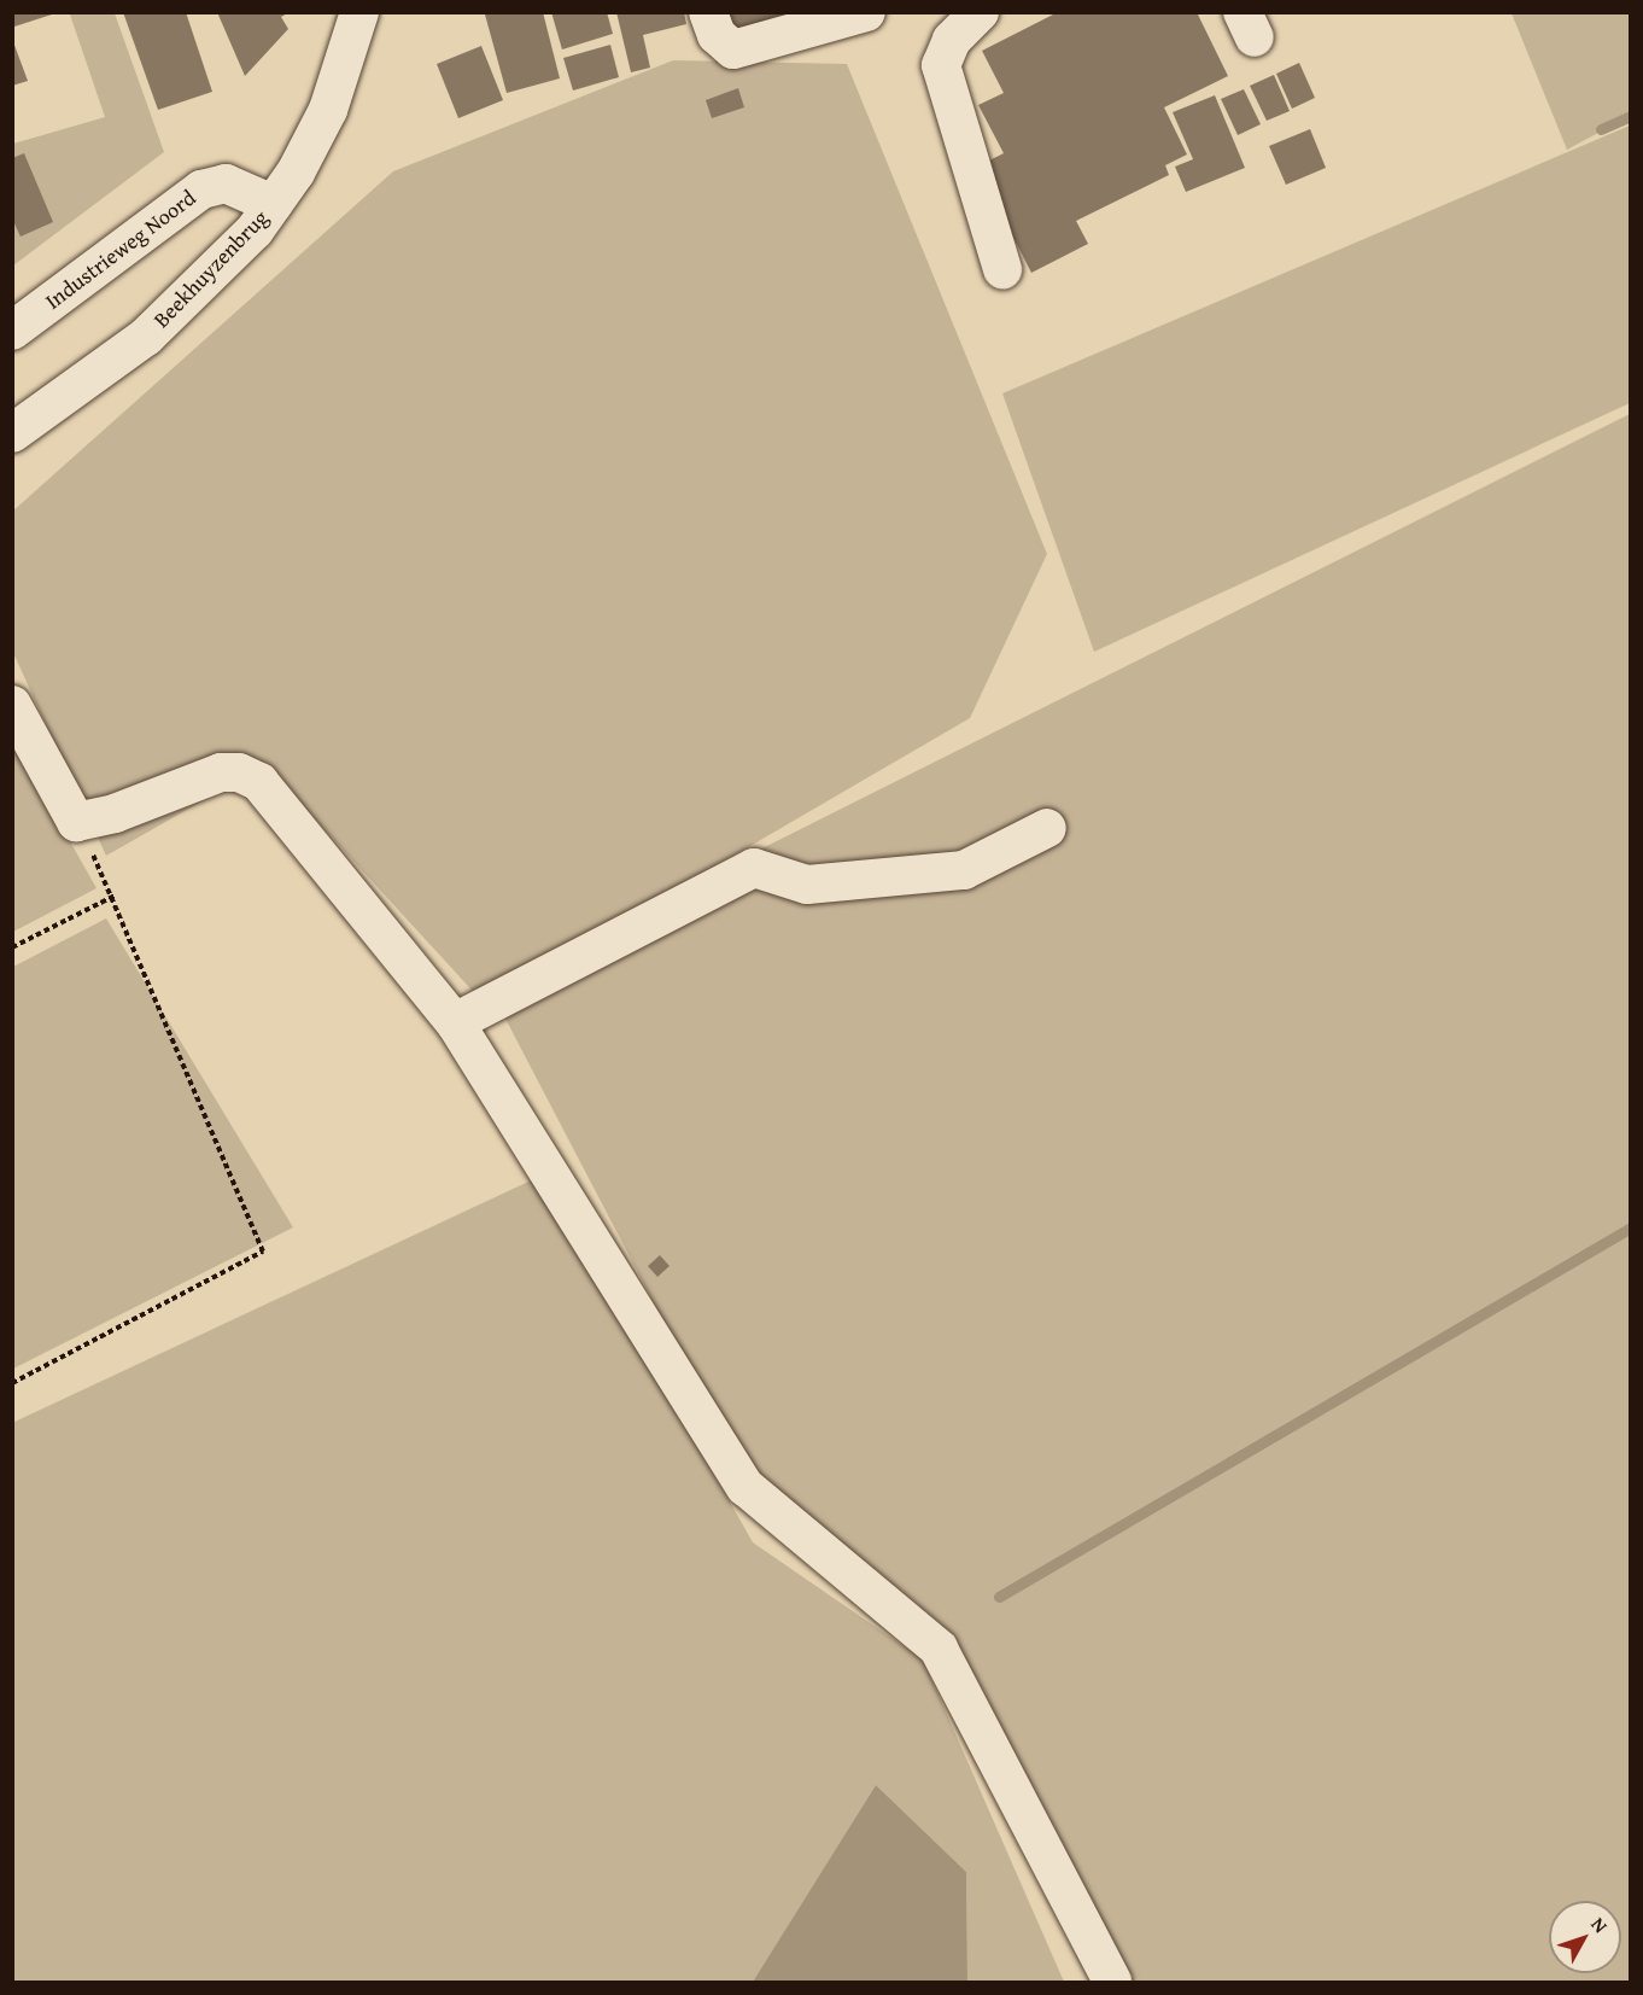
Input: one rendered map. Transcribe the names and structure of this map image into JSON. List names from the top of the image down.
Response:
{
  "streets": {
    "street": ["Industrieweg Noord", "Beekhuyzenbrug"]
  },
  "crossings": [
    ["Industrieweg Noord", "Beekhuyzenbrug"]
  ],
  "north": "top right"
}
